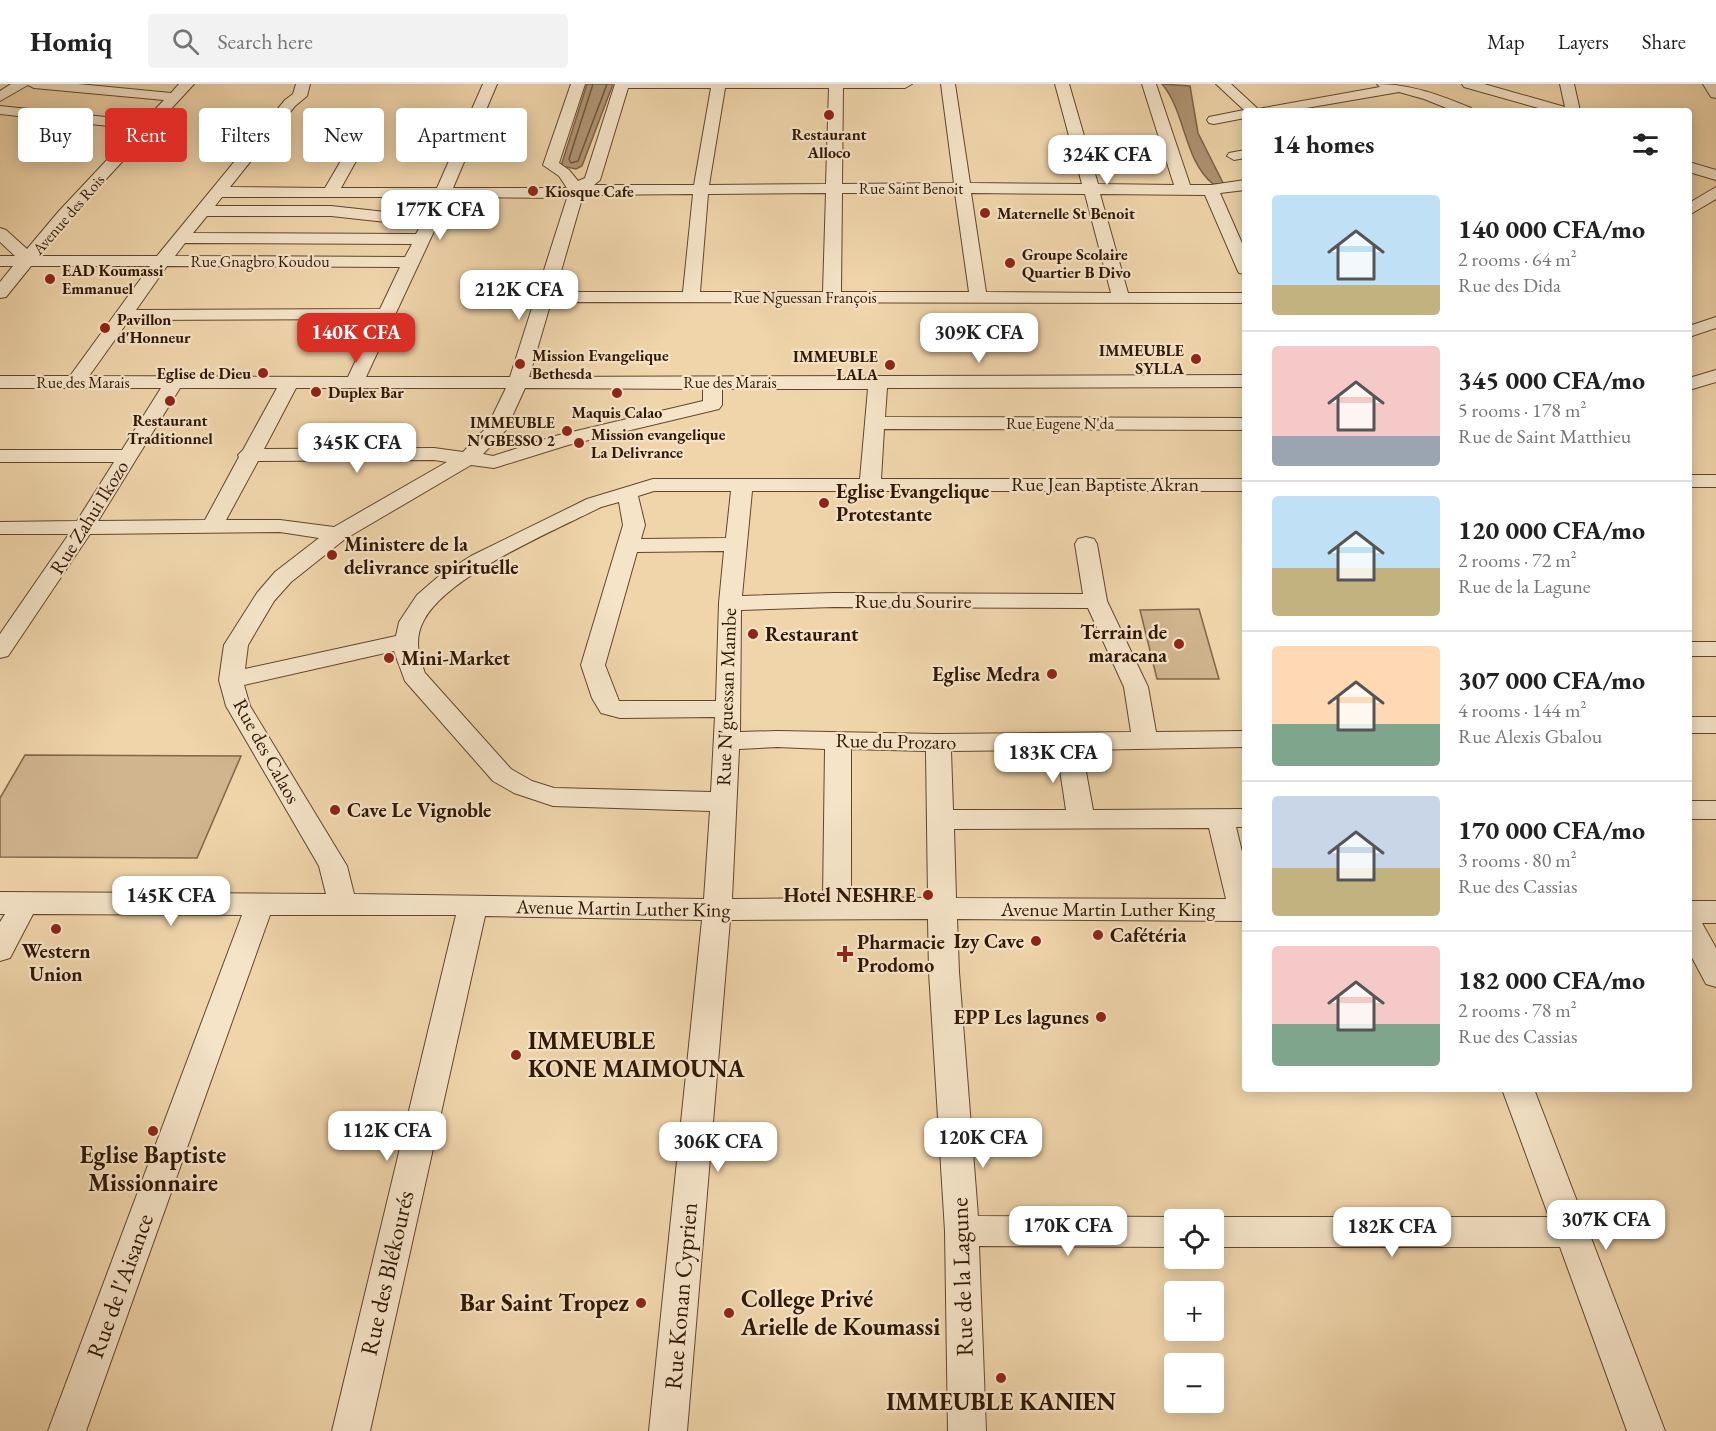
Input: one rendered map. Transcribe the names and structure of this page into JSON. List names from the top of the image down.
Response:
{
  "streets": {
    "street": [
      "Rue Saint Benoit",
      "Avenue des Rois",
      "Rue Gnagbro Koudou",
      "Rue Nguessan François",
      "Rue des Marais",
      "Rue Eugene N'da",
      "Rue Jean Baptiste Akran",
      "Rue Zahui Ikozo",
      "Rue du Sourire",
      "Rue N'guessan Mambe",
      "Rue du Prozaro",
      "Rue des Calaos",
      "Avenue Martin Luther King",
      "Rue des Blékourés",
      "Rue de la Lagune",
      "Rue de l'Aisance",
      "Rue Konan Cyprien"
    ]
  },
  "crossings": [
    ["Rue Saint Benoit", "Rue des Calaos"],
    ["Avenue des Rois", "Rue Gnagbro Koudou"],
    ["Rue Nguessan François", "Rue des Calaos"],
    ["Rue des Marais", "Rue Zahui Ikozo"],
    ["Rue des Marais", "Rue des Calaos"],
    ["Rue Jean Baptiste Akran", "Rue N'guessan Mambe"],
    ["Rue du Sourire", "Rue N'guessan Mambe"],
    ["Rue N'guessan Mambe", "Rue du Prozaro"],
    ["Rue N'guessan Mambe", "Avenue Martin Luther King"],
    ["Rue N'guessan Mambe", "Rue Konan Cyprien"],
    ["Rue du Prozaro", "Rue de la Lagune"],
    ["Rue des Calaos", "Avenue Martin Luther King"],
    ["Avenue Martin Luther King", "Rue des Blékourés"],
    ["Avenue Martin Luther King", "Rue de la Lagune"],
    ["Avenue Martin Luther King", "Rue de l'Aisance"],
    ["Avenue Martin Luther King", "Rue Konan Cyprien"]
  ],
  "places": {
    "other": [
      "Restaurant Alloco",
      "Kiosque Cafe",
      "Maternelle St Benoit",
      "Groupe Scolaire Quartier B Divo",
      "EAD Koumassi Emmanuel",
      "Pavillon d'Honneur",
      "IMMEUBLE SYLLA",
      "Mission Evangelique Bethesda",
      "IMMEUBLE LALA",
      "Eglise de Dieu",
      "Duplex Bar",
      "Maquis Calao",
      "Restaurant Traditionnel",
      "IMMEUBLE N'GBESSO 2",
      "Mission evangelique La Delivrance",
      "Eglise Evangelique Protestante",
      "Ministere de la delivrance spirituelle",
      "Restaurant",
      "Terrain de maracana",
      "Mini-Market",
      "Eglise Medra",
      "Cave Le Vignoble",
      "Hotel NESHRE",
      "Western Union",
      "Cafétéria",
      "Izy Cave",
      "EPP Les lagunes",
      "IMMEUBLE KONE MAIMOUNA",
      "Eglise Baptiste Missionnaire",
      "Bar Saint Tropez",
      "College Privé Arielle de Koumassi",
      "IMMEUBLE KANIEN"
    ],
    "health": ["Pharmacie Prodomo"]
  },
  "page": {
    "header": "Homiq",
    "search": "Search here",
    "nav": ["Map", "Layers", "Share"],
    "chip": [
      "Buy",
      "Rent",
      "Filters",
      "New",
      "Apartment"
    ],
    "heading": "14 homes",
    "price": [
      "324K CFA",
      "177K CFA",
      "212K CFA",
      "140K CFA",
      "309K CFA",
      "345K CFA",
      "183K CFA",
      "145K CFA",
      "112K CFA",
      "120K CFA",
      "306K CFA",
      "307K CFA",
      "170K CFA",
      "182K CFA"
    ],
    "list": [
      {
        "name": "140 000 CFA/mo",
        "note": "2 rooms · 64 m² · Rue des Dida"
      },
      {
        "name": "345 000 CFA/mo",
        "note": "5 rooms · 178 m² · Rue de Saint Matthieu"
      },
      {
        "name": "120 000 CFA/mo",
        "note": "2 rooms · 72 m² · Rue de la Lagune"
      },
      {
        "name": "307 000 CFA/mo",
        "note": "4 rooms · 144 m² · Rue Alexis Gbalou"
      },
      {
        "name": "170 000 CFA/mo",
        "note": "3 rooms · 80 m² · Rue des Cassias"
      },
      {
        "name": "182 000 CFA/mo",
        "note": "2 rooms · 78 m² · Rue des Cassias"
      }
    ],
    "map_buttons": ["+", "−"]
  }
}
